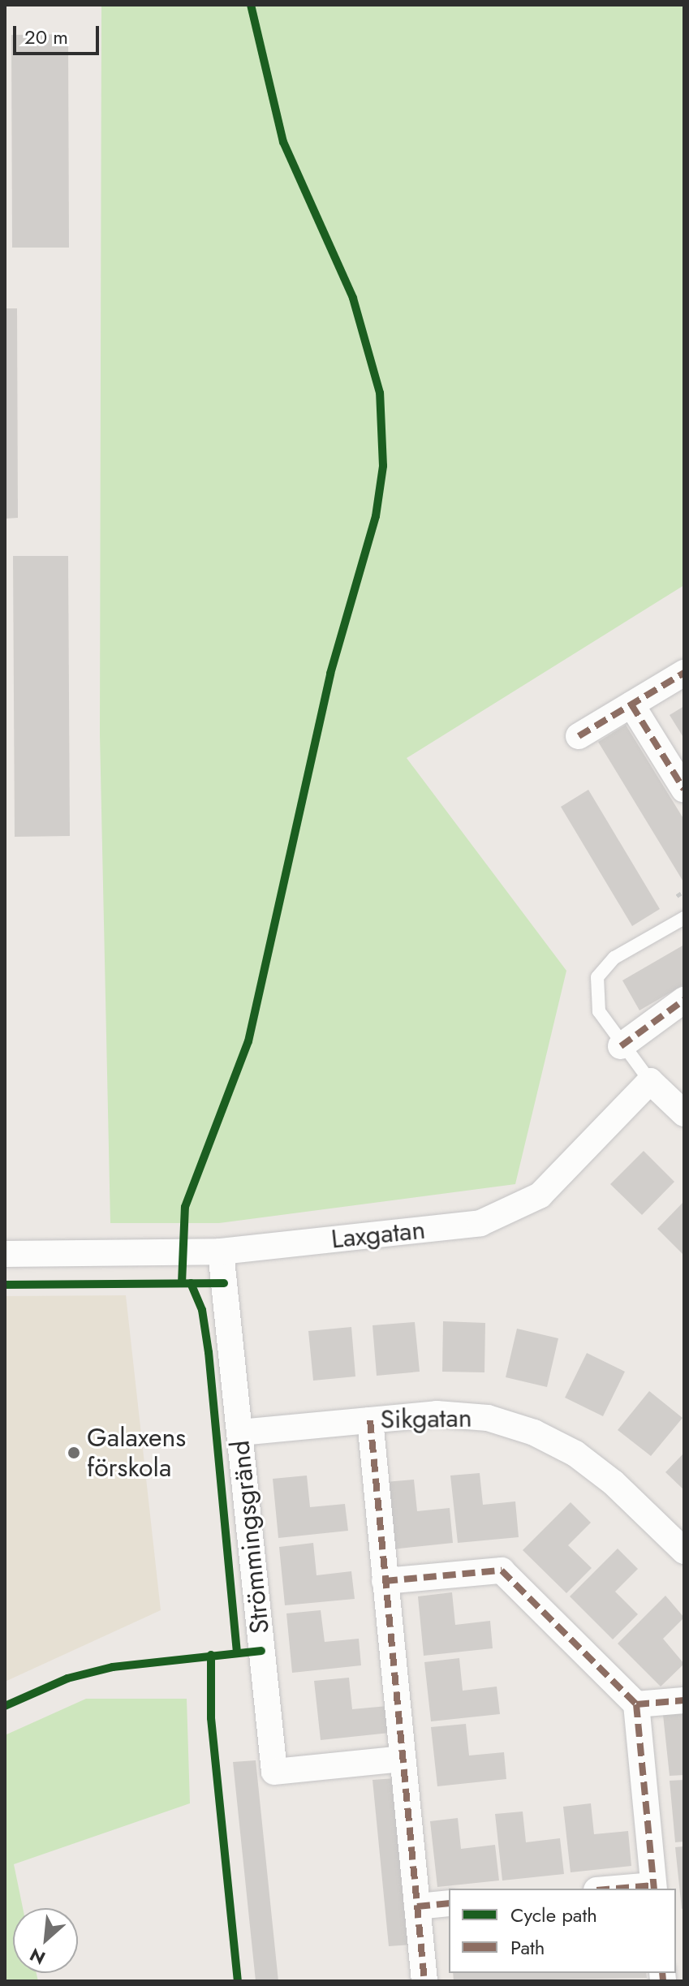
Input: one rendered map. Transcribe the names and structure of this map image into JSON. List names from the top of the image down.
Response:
{
  "streets": {
    "street": ["Laxgatan", "Sikgatan", "Strömmingsgränd"]
  },
  "crossings": [
    ["Laxgatan", "Strömmingsgränd"],
    ["Sikgatan", "Strömmingsgränd"]
  ],
  "places": ["Galaxens förskola"],
  "legend": ["Cycle path", "Path"],
  "scale_bar": "20 m",
  "north": "bottom left"
}
